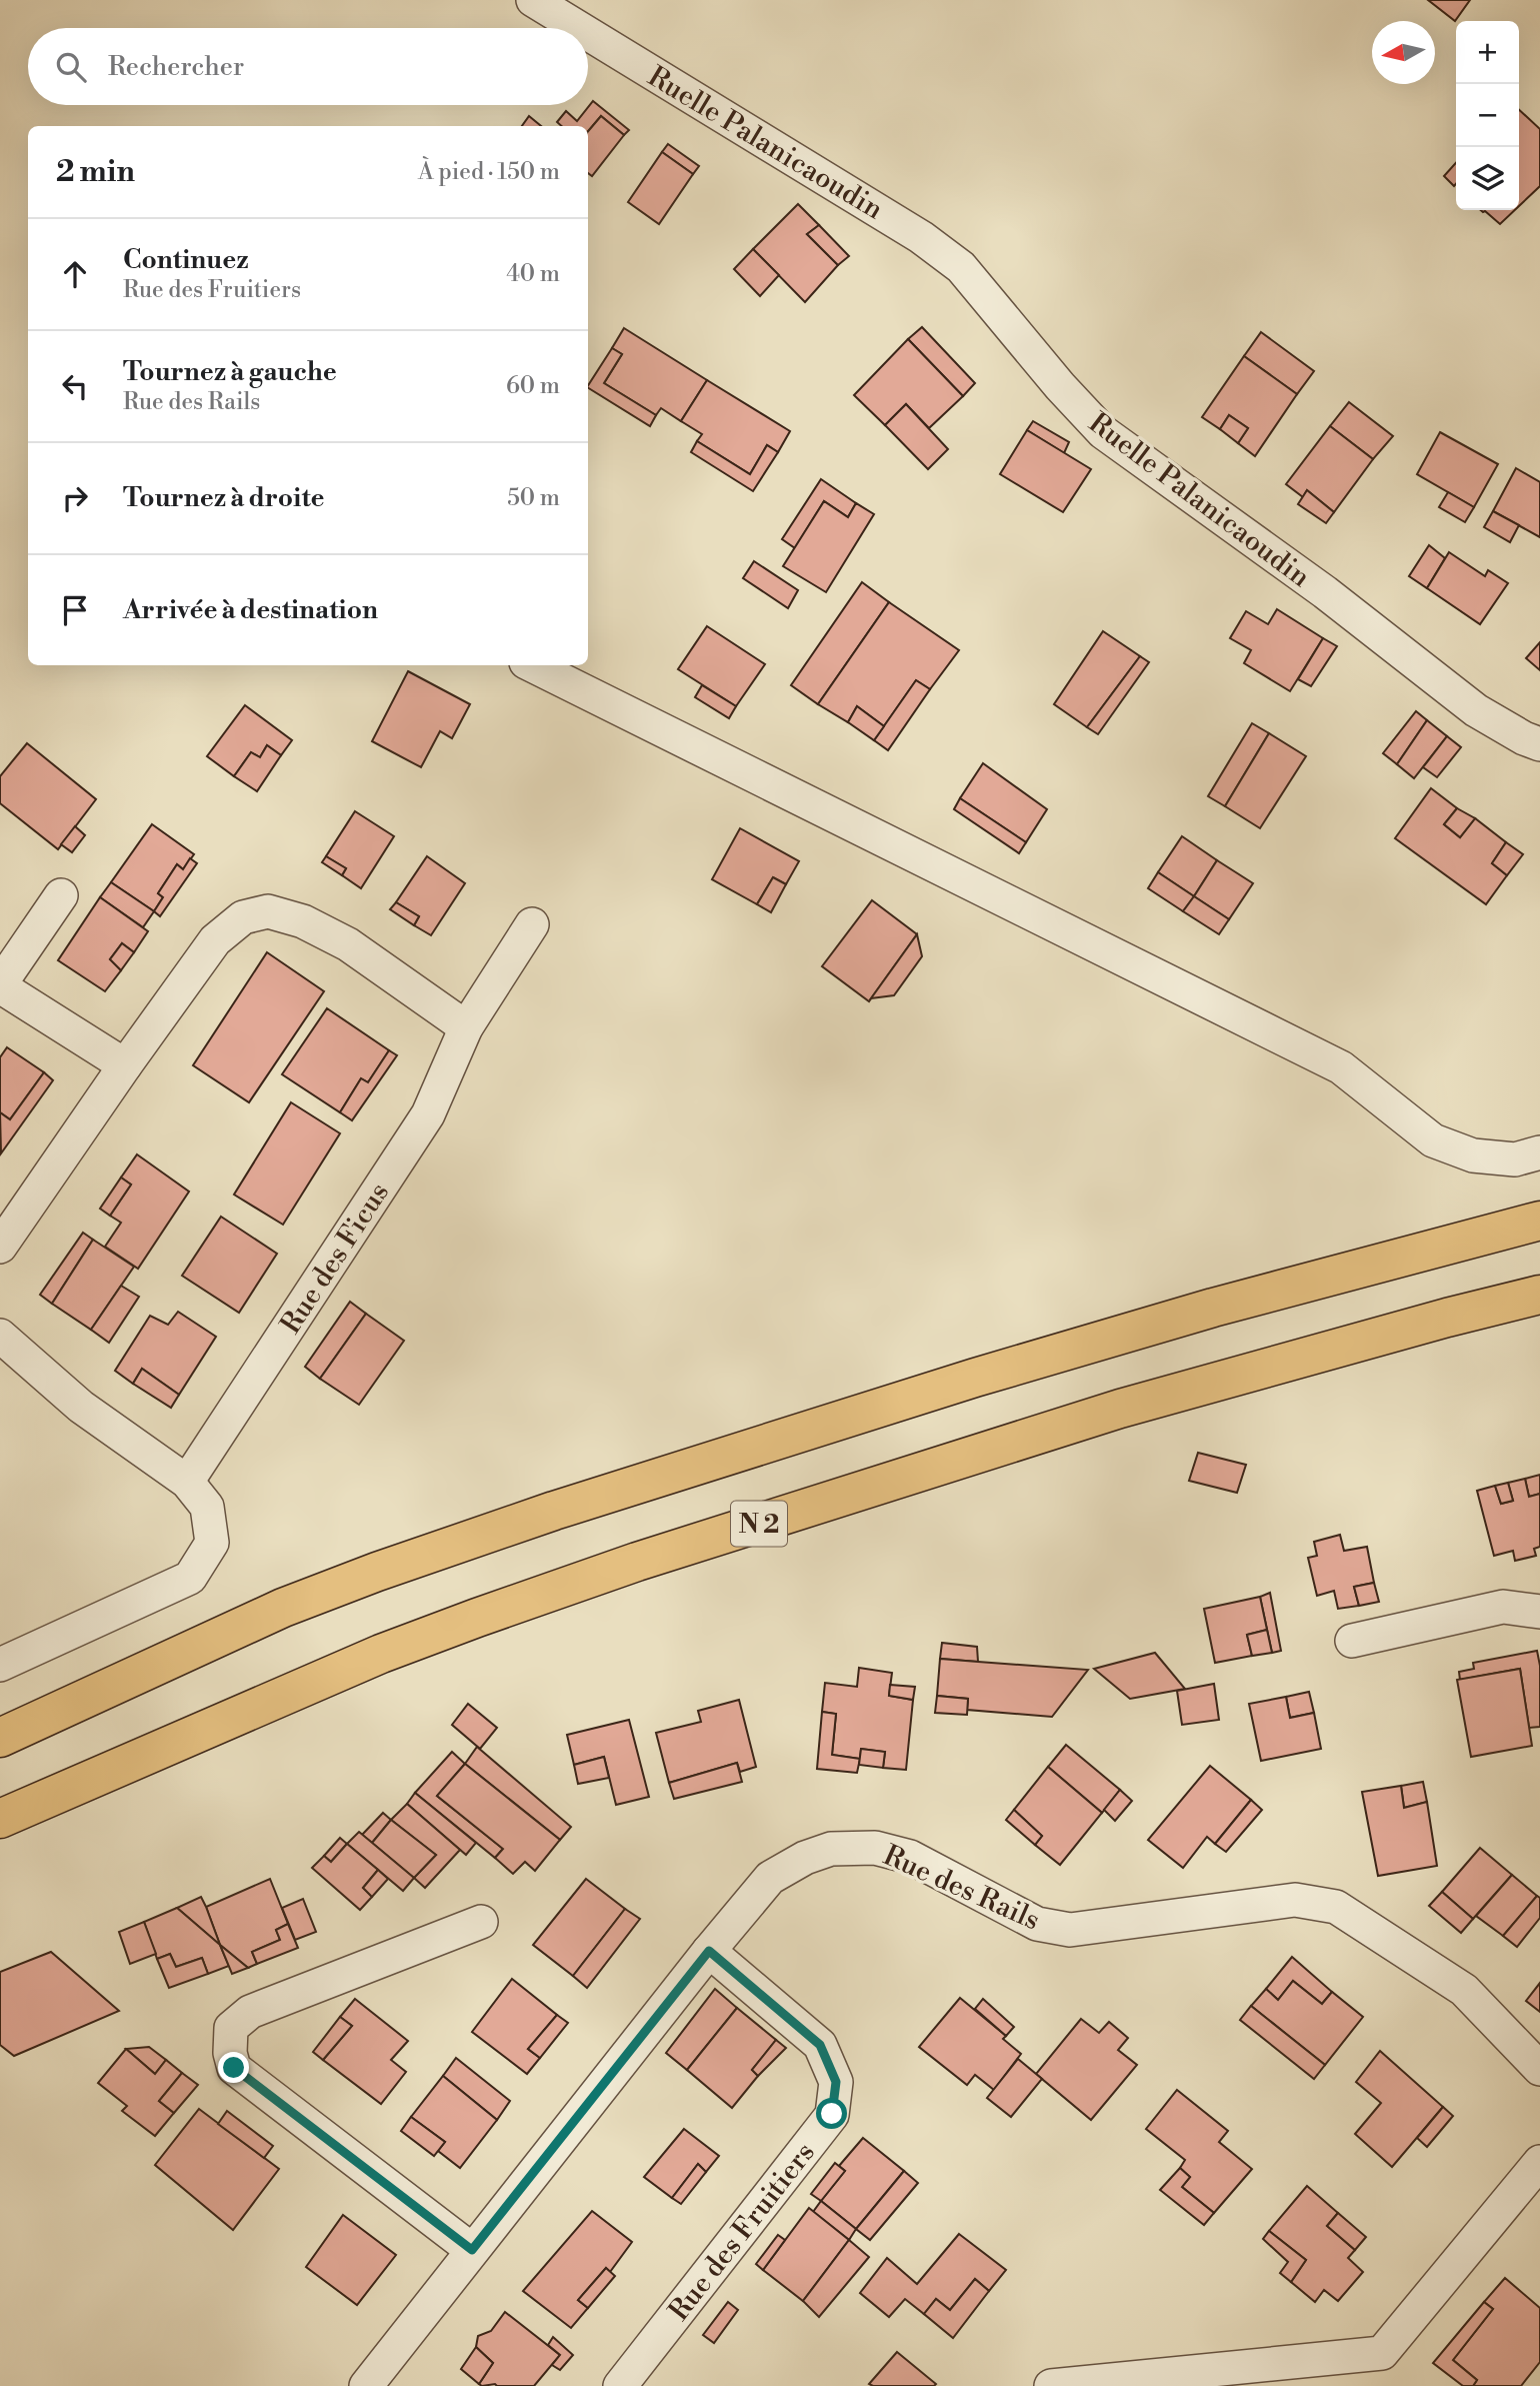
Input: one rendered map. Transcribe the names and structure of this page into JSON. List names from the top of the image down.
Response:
{
  "streets": {
    "highway": ["N 2"],
    "street": [
      "Ruelle Palanicaoudin",
      "Rue des Ficus",
      "Rue des Rails",
      "Rue des Fruitiers"
    ]
  },
  "crossings": [
    ["Rue des Rails", "Rue des Fruitiers"]
  ],
  "north": "left",
  "page": {
    "map_buttons": ["+", "−"],
    "search": "Rechercher",
    "heading": ["2 min", "À pied · 150 m"],
    "list": [
      ["Continuez", "Rue des Fruitiers", "40 m"],
      ["Tournez à gauche", "Rue des Rails", "60 m"],
      ["Tournez à droite", "50 m"],
      "Arrivée à destination"
    ]
  }
}
